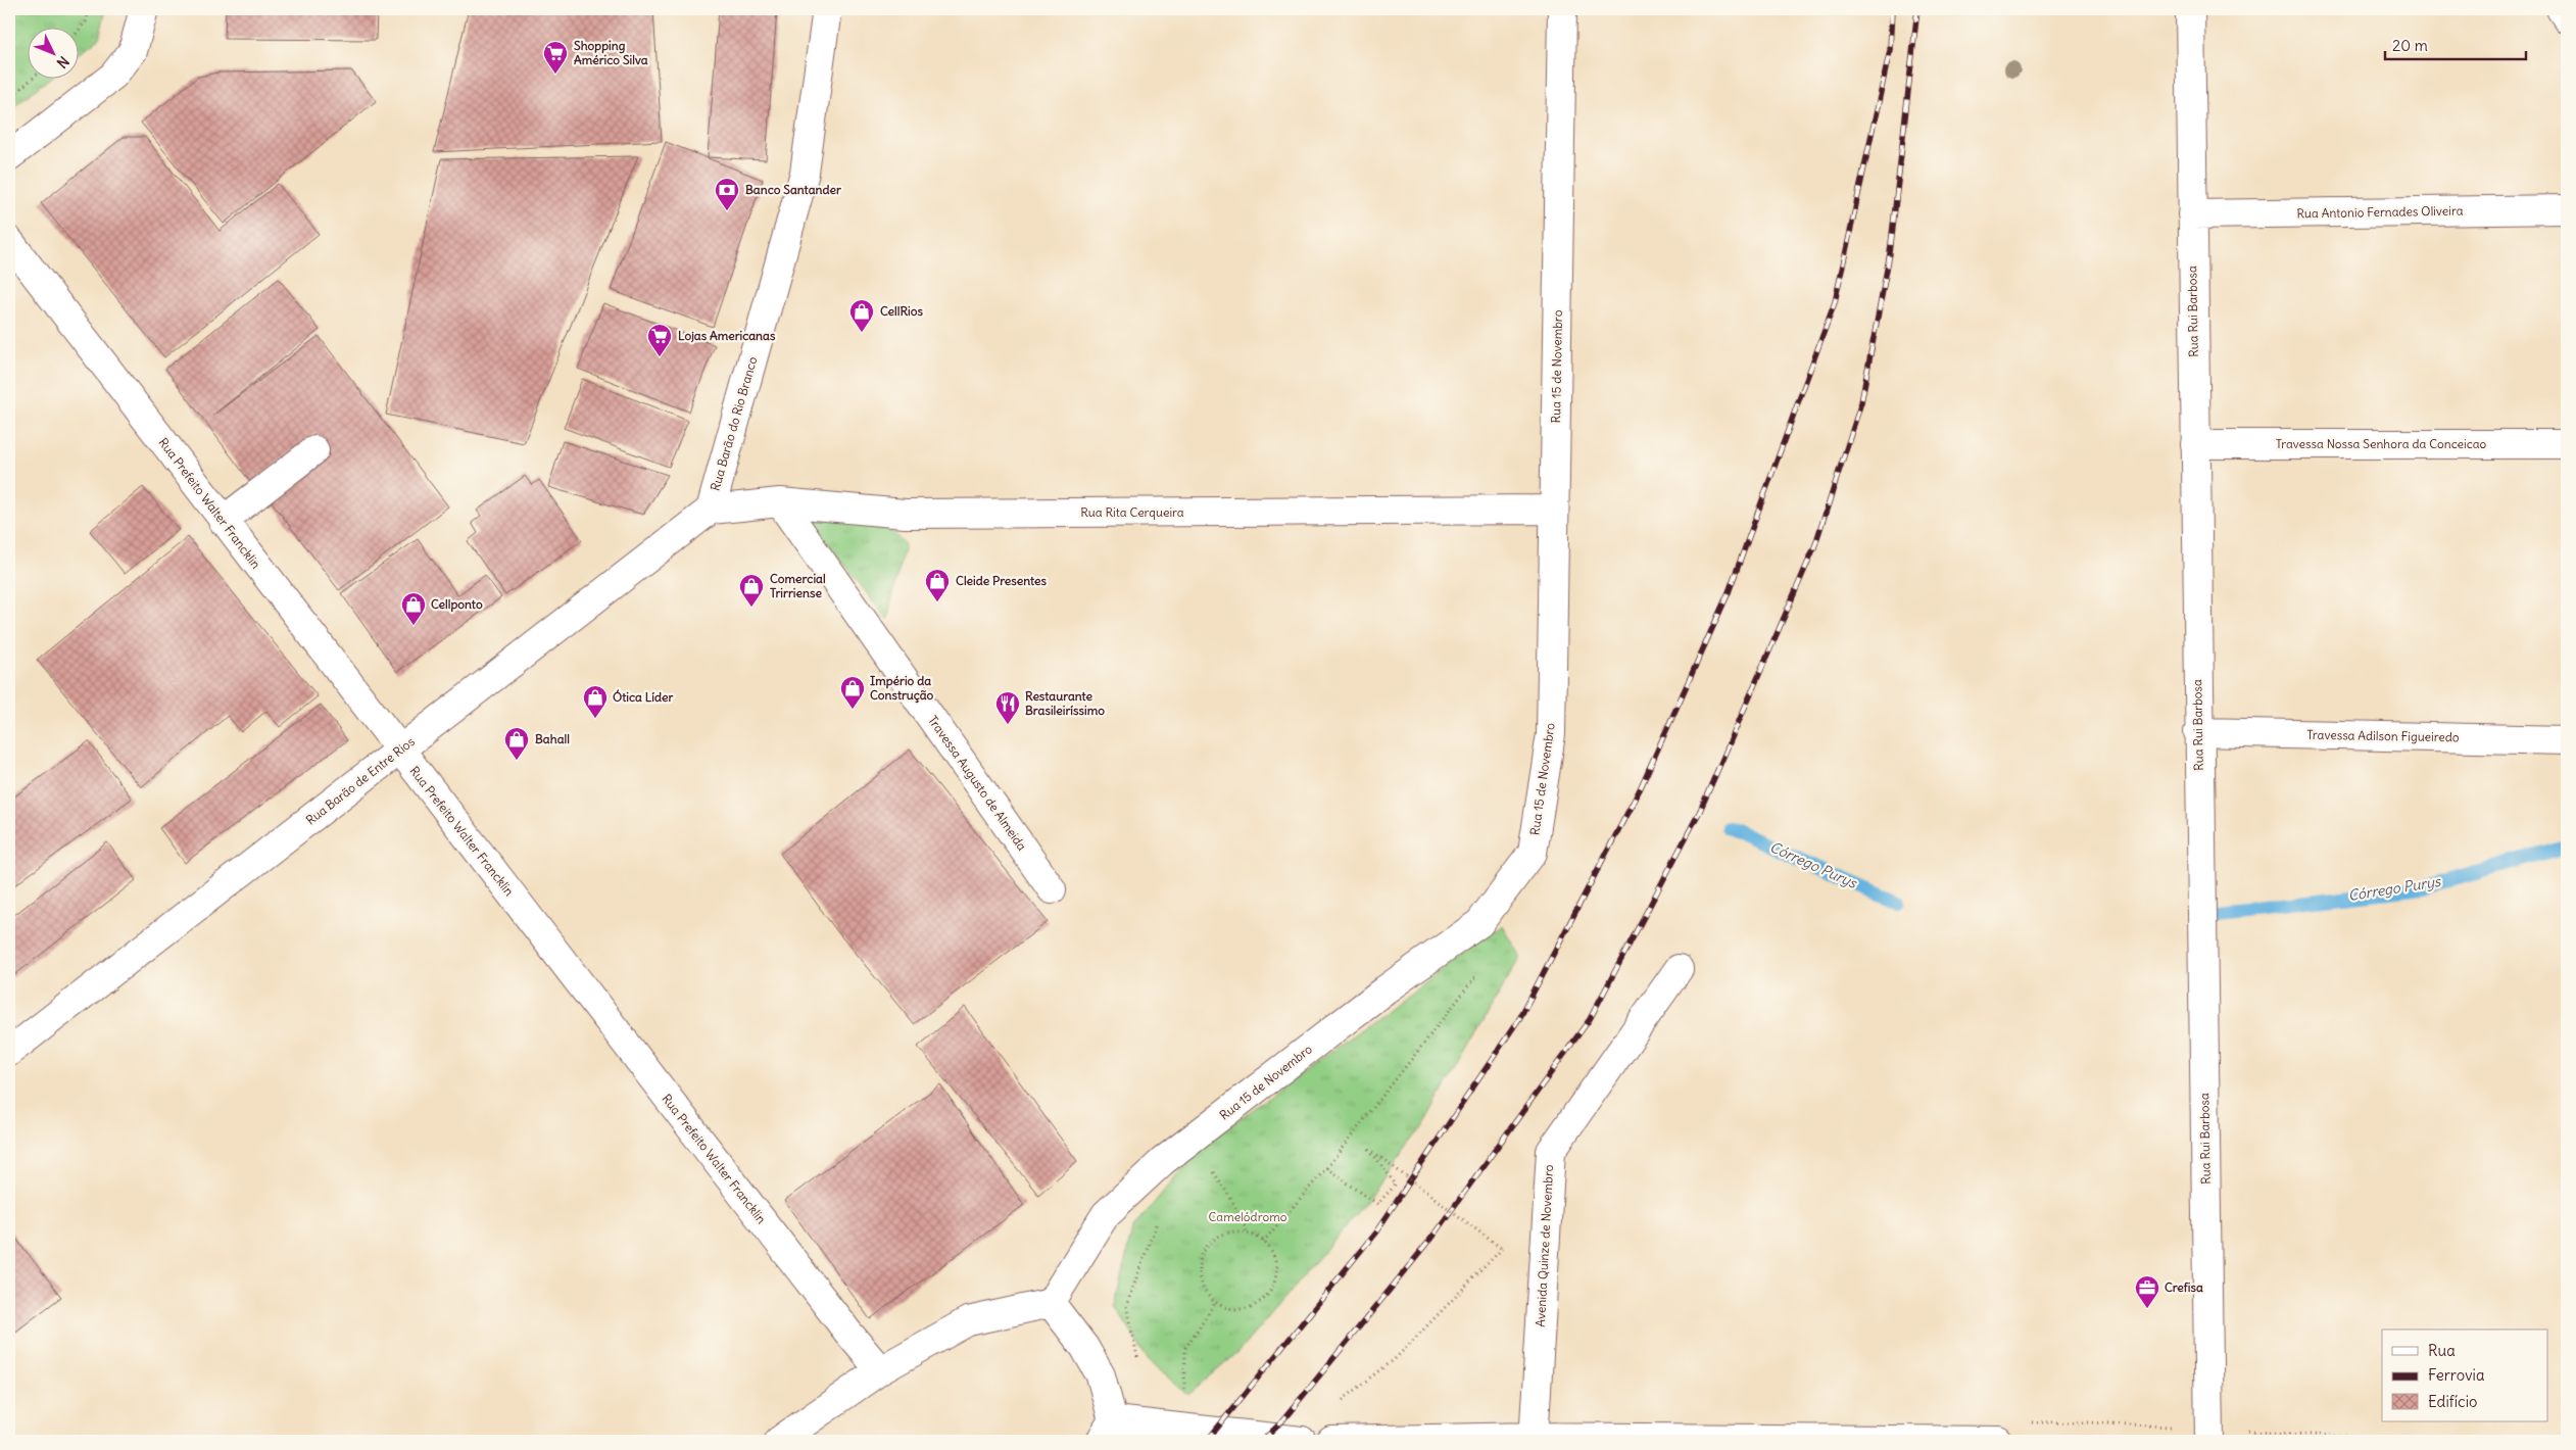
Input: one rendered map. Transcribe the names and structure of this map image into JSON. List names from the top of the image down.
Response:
{
  "streets": {
    "street": [
      "Rua Antonio Fernades Oliveira",
      "Rua Rui Barbosa",
      "Rua 15 de Novembro",
      "Rua Barão do Rio Branco",
      "Travessa Nossa Senhora da Conceicao",
      "Rua Prefeito Walter Francklin",
      "Rua Rita Cerqueira",
      "Travessa Adilson Figueiredo",
      "Rua Barão de Entre Rios",
      "Travessa Augusto de Almeida",
      "Avenida Quinze de Novembro"
    ]
  },
  "crossings": [
    ["Rua Antonio Fernades Oliveira", "Rua Rui Barbosa"],
    ["Rua Rui Barbosa", "Travessa Nossa Senhora da Conceicao"],
    ["Rua Rui Barbosa", "Travessa Adilson Figueiredo"],
    ["Rua 15 de Novembro", "Rua Rita Cerqueira"],
    ["Rua Barão do Rio Branco", "Rua Rita Cerqueira"],
    ["Rua Barão do Rio Branco", "Rua Barão de Entre Rios"],
    ["Rua Prefeito Walter Francklin", "Rua Barão de Entre Rios"],
    ["Rua Rita Cerqueira", "Rua Barão de Entre Rios"],
    ["Rua Rita Cerqueira", "Travessa Augusto de Almeida"]
  ],
  "water": ["Córrego Purys"],
  "parks": ["Camelódromo"],
  "places": {
    "supermarket": ["Shopping Américo Silva", "Lojas Americanas"],
    "bank": ["Banco Santander"],
    "shop": [
      "CellRios",
      "Cleide Presentes",
      "Comercial Trirriense",
      "Cellponto",
      "Império da Construção",
      "Ótica Líder",
      "Bahall"
    ],
    "restaurant": ["Restaurante Brasileiríssimo"],
    "office": ["Crefisa"]
  },
  "legend": ["Rua", "Ferrovia", "Edifício"],
  "scale_bar": "20 m",
  "north": "bottom right"
}
